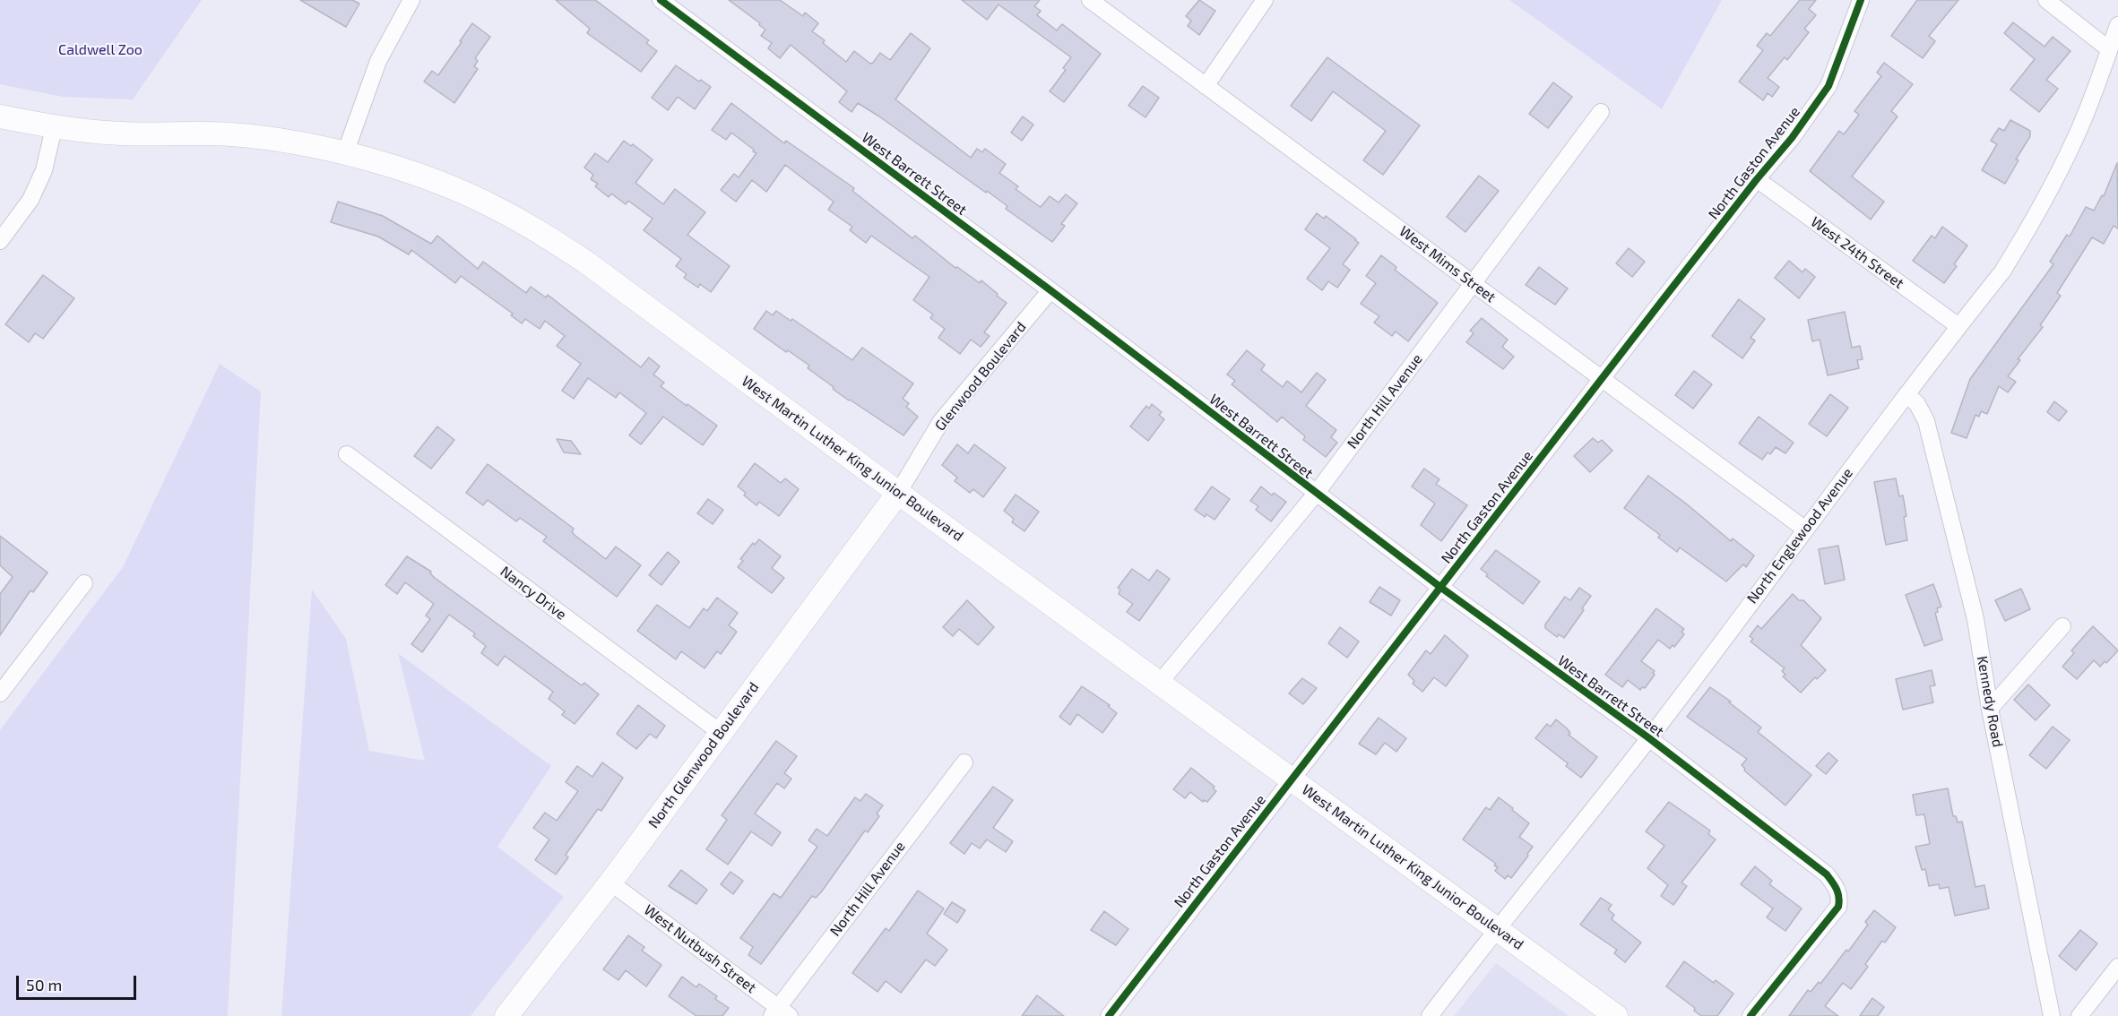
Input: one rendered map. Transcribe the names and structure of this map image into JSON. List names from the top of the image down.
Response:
{
  "streets": {
    "main road": ["West Martin Luther King Junior Boulevard", "North Glenwood Boulevard"],
    "street": [
      "North Gaston Avenue",
      "West Barrett Street",
      "West 24th Street",
      "West Mims Street",
      "Glenwood Boulevard",
      "North Hill Avenue",
      "North Englewood Avenue",
      "Nancy Drive",
      "Kennedy Road",
      "West Nutbush Street"
    ]
  },
  "crossings": [
    ["North Gaston Avenue", "West Barrett Street"],
    ["North Gaston Avenue", "West 24th Street"],
    ["North Gaston Avenue", "West Mims Street"],
    ["North Gaston Avenue", "West Martin Luther King Junior Boulevard"],
    ["West Barrett Street", "Glenwood Boulevard"],
    ["West Barrett Street", "North Hill Avenue"],
    ["West Barrett Street", "North Englewood Avenue"],
    ["West 24th Street", "North Englewood Avenue"],
    ["West Mims Street", "North Hill Avenue"],
    ["West Mims Street", "North Englewood Avenue"],
    ["Glenwood Boulevard", "West Martin Luther King Junior Boulevard"],
    ["Glenwood Boulevard", "North Glenwood Boulevard"],
    ["North Hill Avenue", "West Martin Luther King Junior Boulevard"],
    ["North Hill Avenue", "West Nutbush Street"],
    ["West Martin Luther King Junior Boulevard", "North Englewood Avenue"],
    ["West Martin Luther King Junior Boulevard", "North Glenwood Boulevard"],
    ["North Englewood Avenue", "Kennedy Road"],
    ["Nancy Drive", "North Glenwood Boulevard"],
    ["North Glenwood Boulevard", "West Nutbush Street"]
  ],
  "parks": ["Caldwell Zoo"],
  "scale_bar": "50 m"
}
